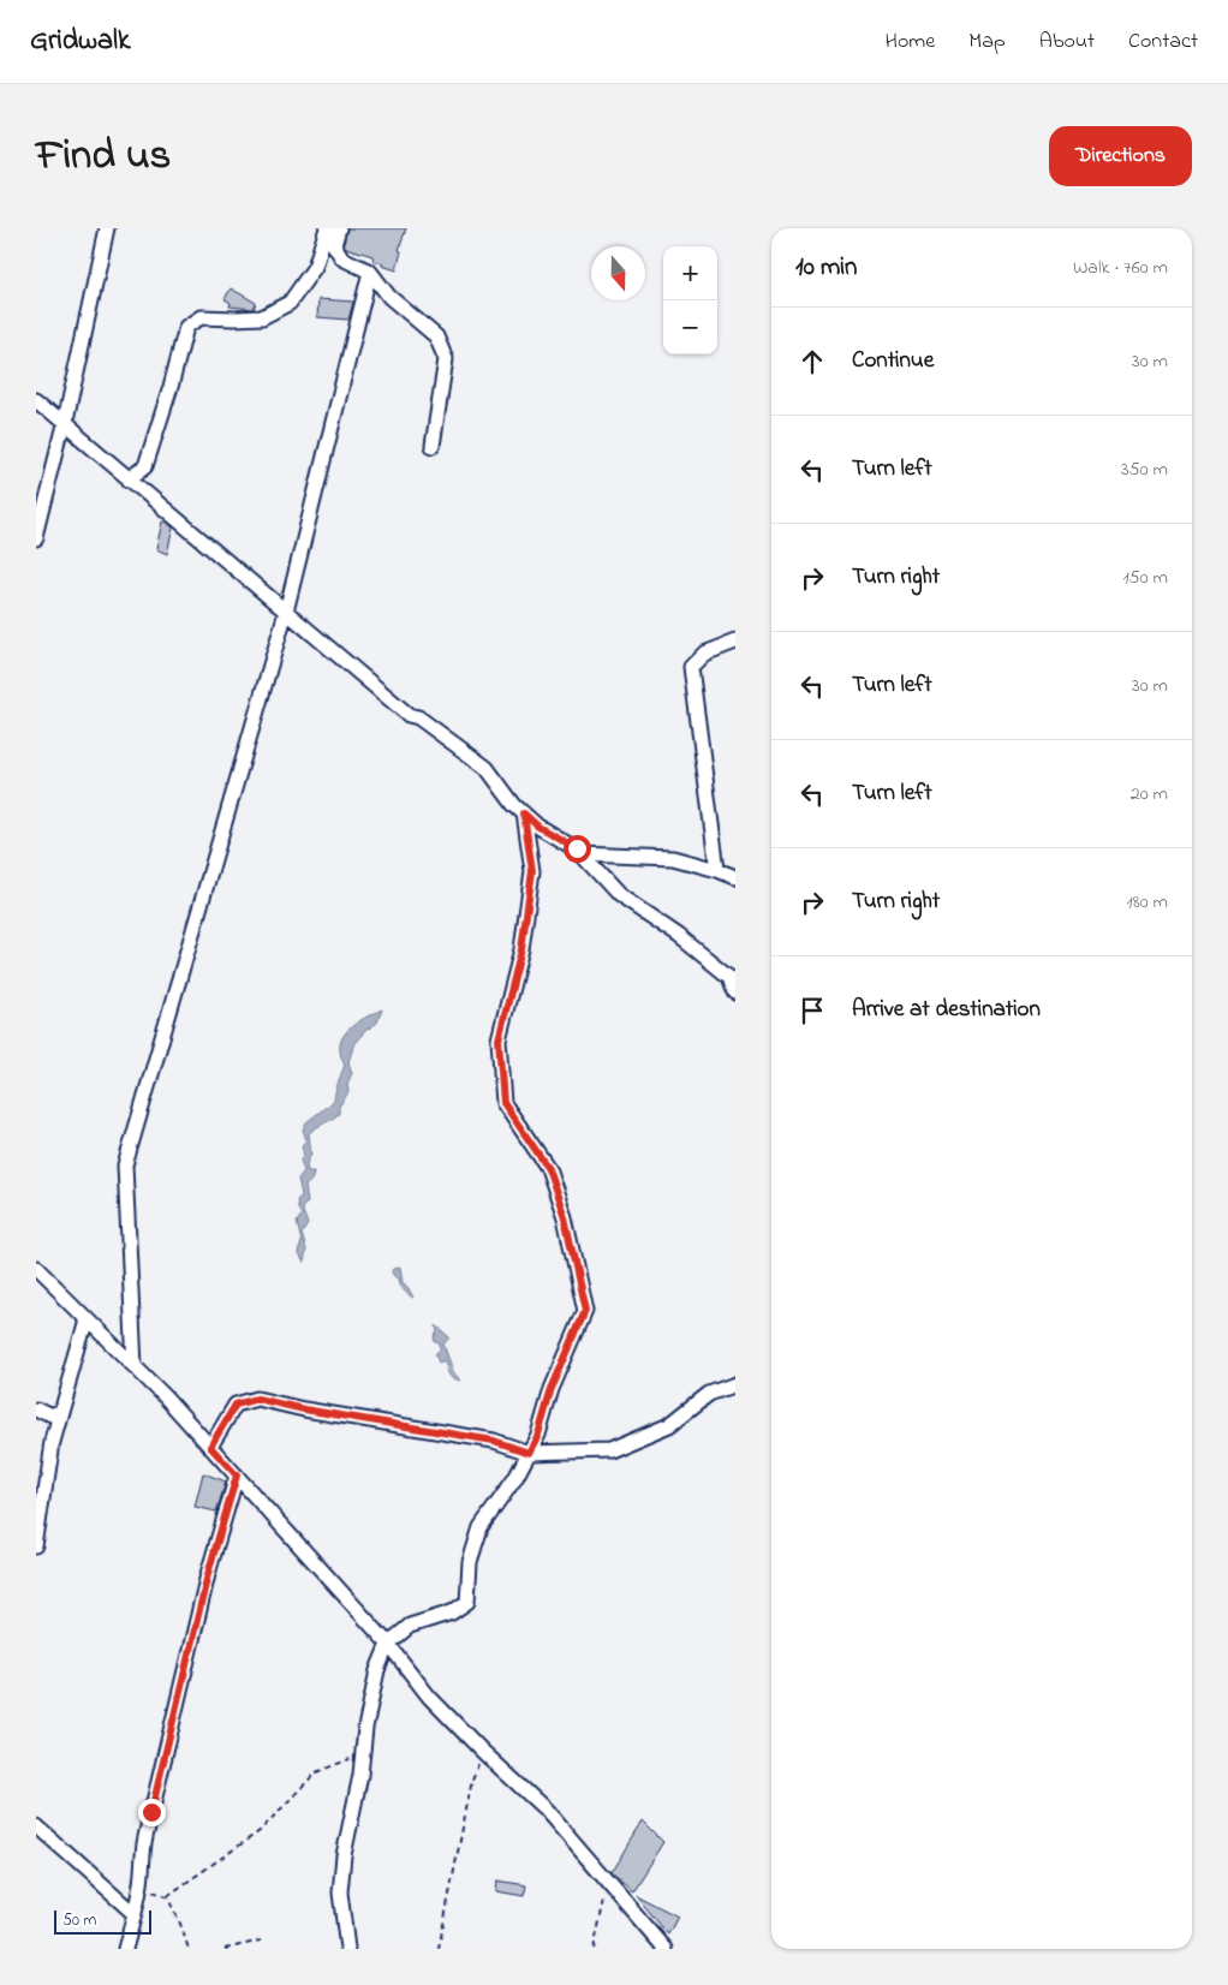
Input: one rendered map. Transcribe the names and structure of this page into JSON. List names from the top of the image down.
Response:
{
  "scale_bar": "50 m",
  "north": "bottom",
  "page": {
    "header": "Gridwalk",
    "nav": [
      "Home",
      "Map",
      "About",
      "Contact"
    ],
    "title": "Find us",
    "buttons": "Directions",
    "heading": ["10 min", "Walk · 760 m"],
    "map_buttons": ["+", "−"],
    "list": [
      ["Continue", "30 m"],
      ["Turn left", "350 m"],
      ["Turn right", "150 m"],
      ["Turn left", "30 m"],
      ["Turn left", "20 m"],
      ["Turn right", "180 m"],
      "Arrive at destination"
    ],
    "scale": "50 m"
  }
}
